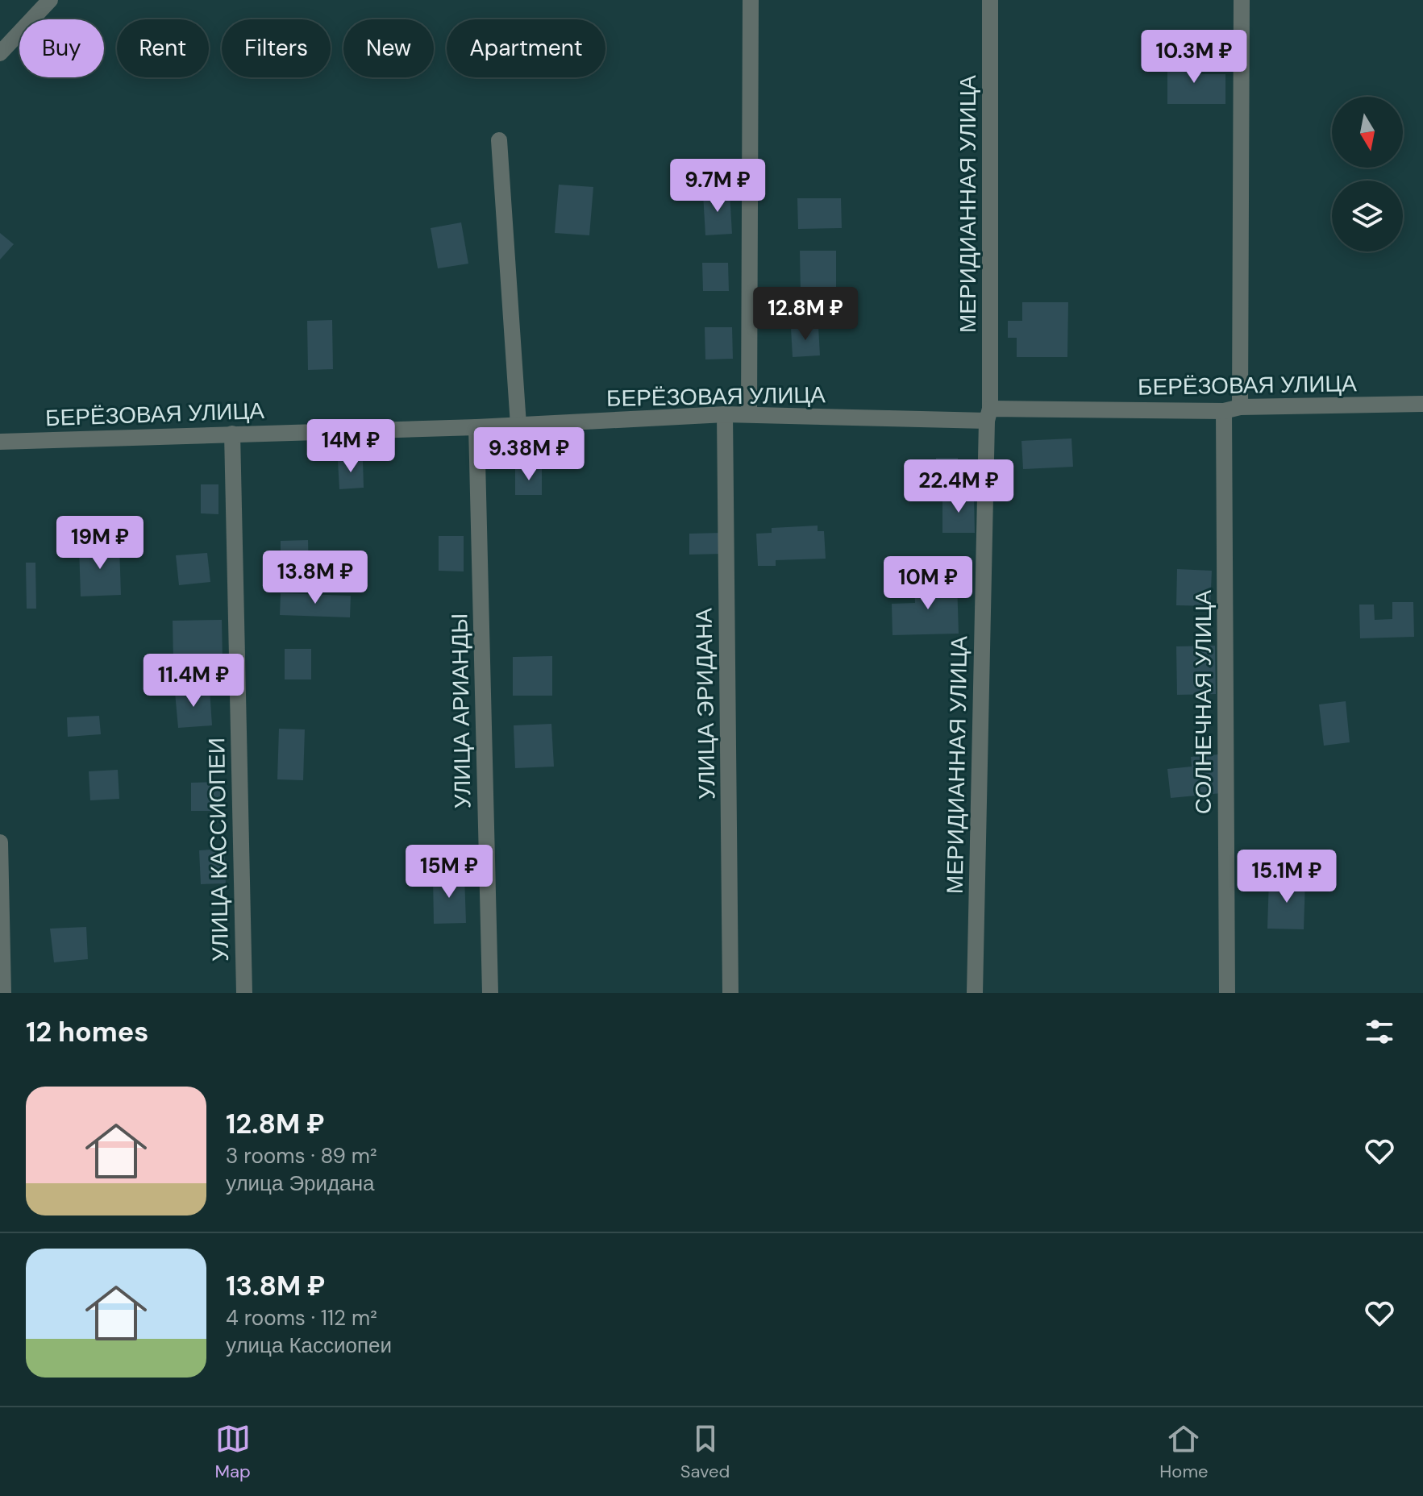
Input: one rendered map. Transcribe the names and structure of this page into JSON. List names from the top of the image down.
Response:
{
  "streets": {
    "street": [
      "МЕРИДИАННАЯ УЛИЦА",
      "БЕРЁЗОВАЯ УЛИЦА",
      "СОЛНЕЧНАЯ УЛИЦА",
      "УЛИЦА ЭРИДАНА",
      "УЛИЦА АРИАНДЫ",
      "УЛИЦА КАССИОПЕИ"
    ]
  },
  "crossings": [
    ["МЕРИДИАННАЯ УЛИЦА", "БЕРЁЗОВАЯ УЛИЦА"],
    ["БЕРЁЗОВАЯ УЛИЦА", "СОЛНЕЧНАЯ УЛИЦА"],
    ["БЕРЁЗОВАЯ УЛИЦА", "УЛИЦА ЭРИДАНА"],
    ["БЕРЁЗОВАЯ УЛИЦА", "УЛИЦА АРИАНДЫ"],
    ["БЕРЁЗОВАЯ УЛИЦА", "УЛИЦА КАССИОПЕИ"]
  ],
  "north": "bottom",
  "page": {
    "chip": [
      "Buy",
      "Rent",
      "Filters",
      "New",
      "Apartment"
    ],
    "price": [
      "10.3M ₽",
      "9.7M ₽",
      "12.8M ₽",
      "14M ₽",
      "9.38M ₽",
      "22.4M ₽",
      "19M ₽",
      "13.8M ₽",
      "10M ₽",
      "11.4M ₽",
      "15M ₽",
      "15.1M ₽"
    ],
    "heading": "12 homes",
    "list": [
      {
        "name": "12.8M ₽",
        "note": "3 rooms · 89 m² · улица Эридана"
      },
      {
        "name": "13.8M ₽",
        "note": "4 rooms · 112 m² · улица Кассиопеи"
      }
    ],
    "tabs": ["Map", "Saved", "Home"]
  }
}
